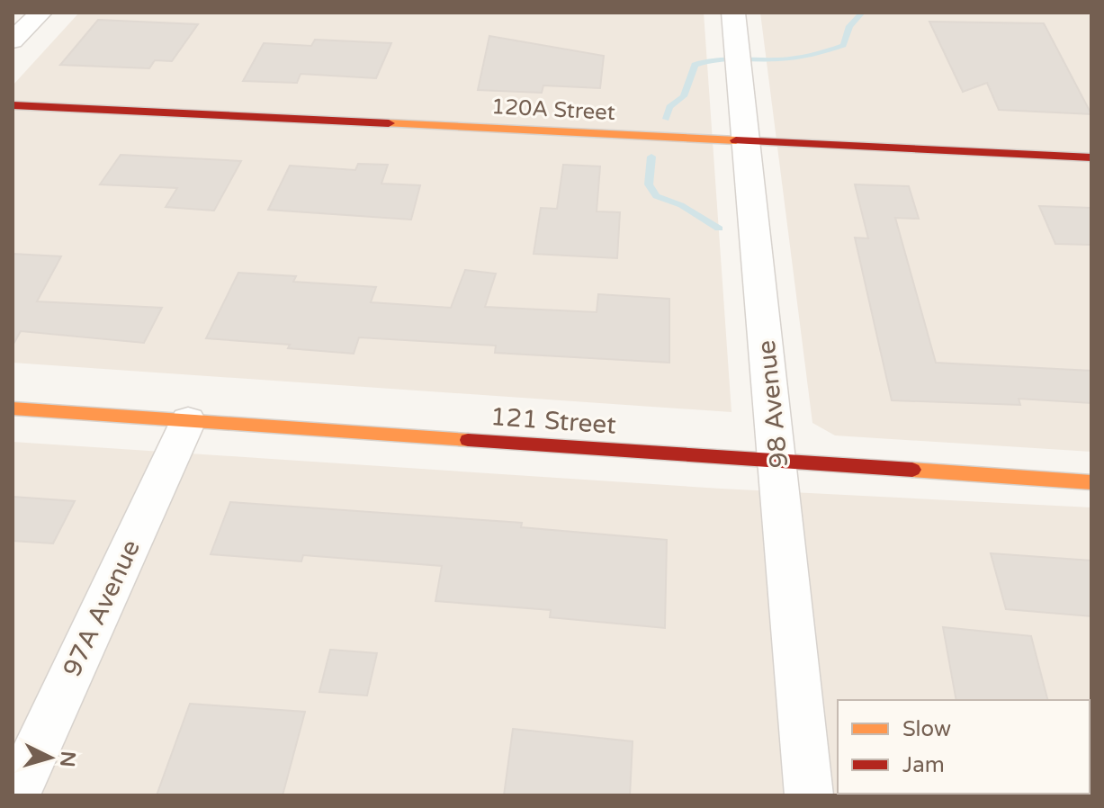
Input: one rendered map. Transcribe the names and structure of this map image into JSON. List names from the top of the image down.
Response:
{
  "streets": {
    "street": [
      "120A Street",
      "98 Avenue",
      "121 Street",
      "97A Avenue"
    ]
  },
  "crossings": [
    ["120A Street", "98 Avenue"],
    ["98 Avenue", "121 Street"],
    ["121 Street", "97A Avenue"]
  ],
  "legend": ["Slow", "Jam"],
  "north": "right"
}
